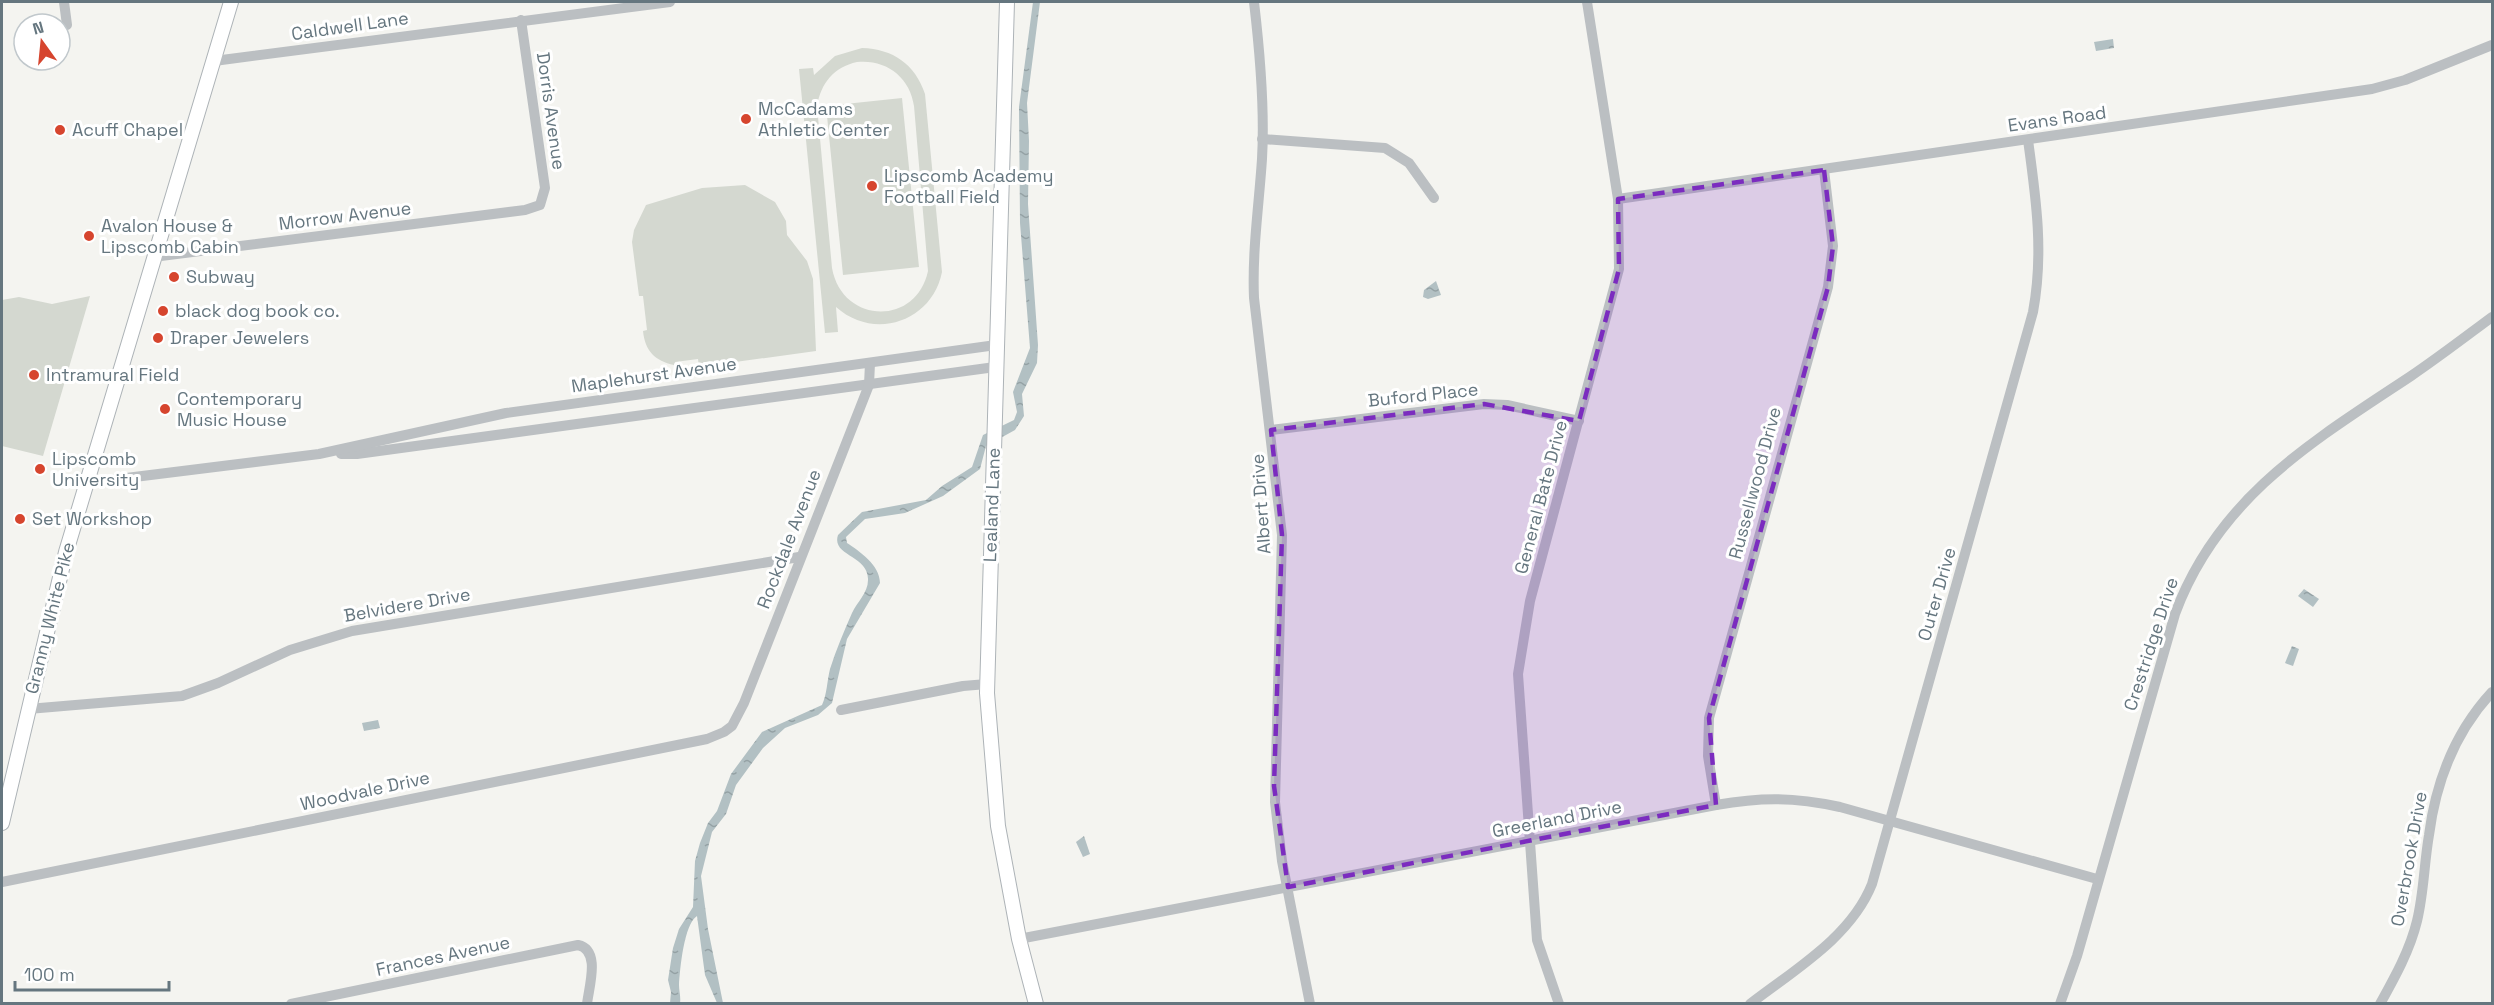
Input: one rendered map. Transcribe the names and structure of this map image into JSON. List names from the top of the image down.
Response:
{
  "streets": {
    "street": [
      "Caldwell Lane",
      "Dorris Avenue",
      "Evans Road",
      "Morrow Avenue",
      "Maplehurst Avenue",
      "Buford Place",
      "Russellwood Drive",
      "General Bate Drive",
      "Albert Drive",
      "Lealand Lane",
      "Rockdale Avenue",
      "Outer Drive",
      "Belvidere Drive",
      "Granny White Pike",
      "Crestridge Drive",
      "Woodvale Drive",
      "Greerland Drive",
      "Overbrook Drive",
      "Frances Avenue"
    ]
  },
  "crossings": [
    ["Caldwell Lane", "Dorris Avenue"],
    ["Caldwell Lane", "Granny White Pike"],
    ["Dorris Avenue", "Morrow Avenue"],
    ["Evans Road", "Russellwood Drive"],
    ["Evans Road", "General Bate Drive"],
    ["Evans Road", "Outer Drive"],
    ["Morrow Avenue", "Granny White Pike"],
    ["Maplehurst Avenue", "Lealand Lane"],
    ["Maplehurst Avenue", "Rockdale Avenue"],
    ["Maplehurst Avenue", "Granny White Pike"],
    ["Buford Place", "General Bate Drive"],
    ["Buford Place", "Albert Drive"],
    ["Russellwood Drive", "Greerland Drive"],
    ["General Bate Drive", "Greerland Drive"],
    ["Albert Drive", "Greerland Drive"],
    ["Lealand Lane", "Greerland Drive"],
    ["Rockdale Avenue", "Belvidere Drive"],
    ["Rockdale Avenue", "Woodvale Drive"],
    ["Outer Drive", "Greerland Drive"],
    ["Belvidere Drive", "Granny White Pike"],
    ["Crestridge Drive", "Greerland Drive"]
  ],
  "places": [
    "McCadams Athletic Center",
    "Acuff Chapel",
    "Lipscomb Academy Football Field",
    "Avalon House & Lipscomb Cabin",
    "Subway",
    "black dog book co.",
    "Draper Jewelers",
    "Intramural Field",
    "Contemporary Music House",
    "Lipscomb University",
    "Set Workshop"
  ],
  "scale_bar": "100 m",
  "north": "top"
}
